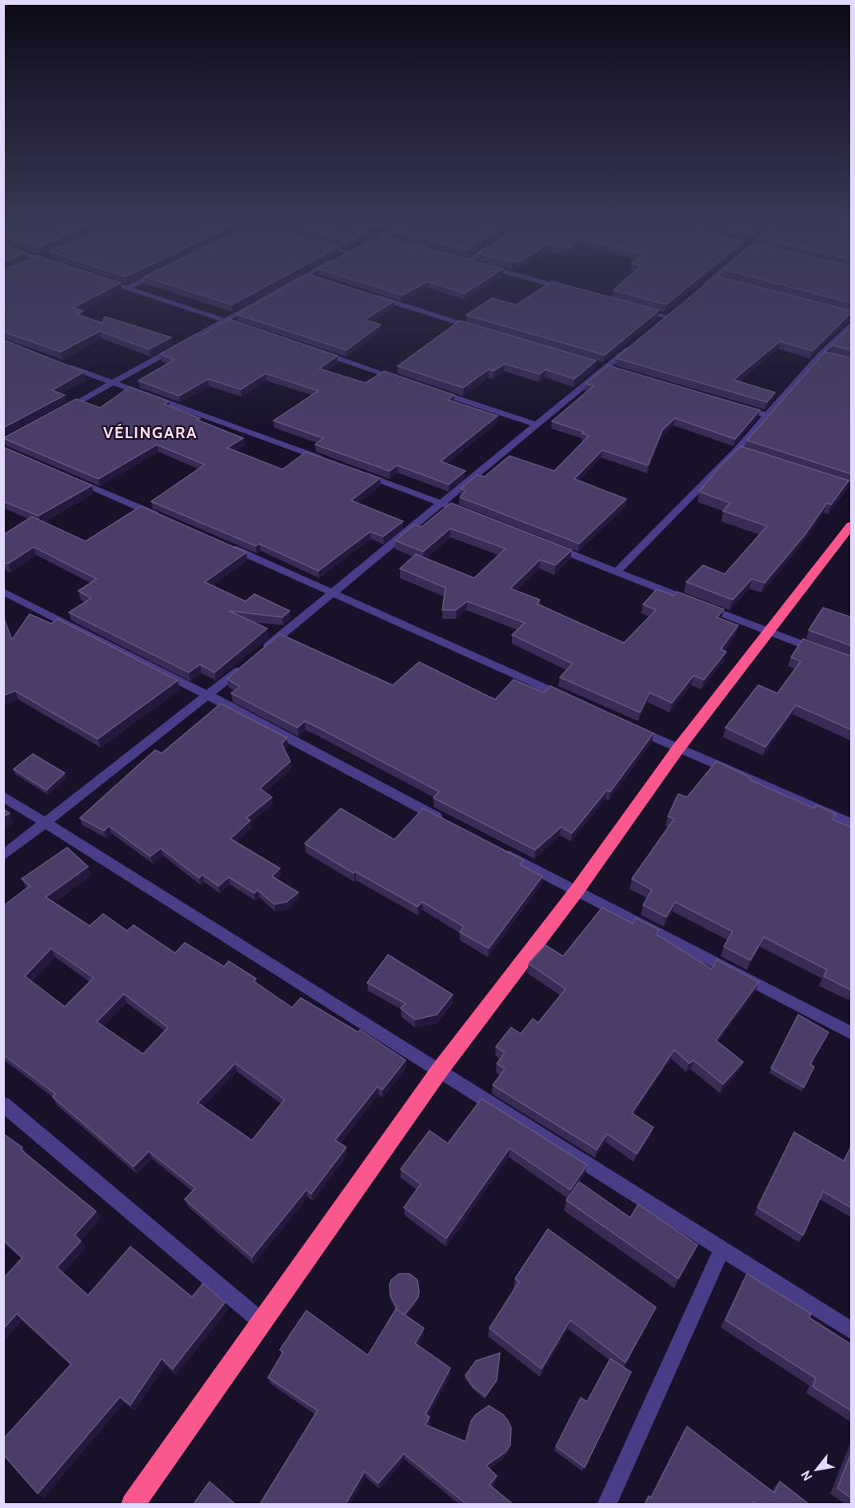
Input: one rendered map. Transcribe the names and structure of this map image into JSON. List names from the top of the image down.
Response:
{
  "districts": ["VÉLINGARA"],
  "north": "bottom left"
}
